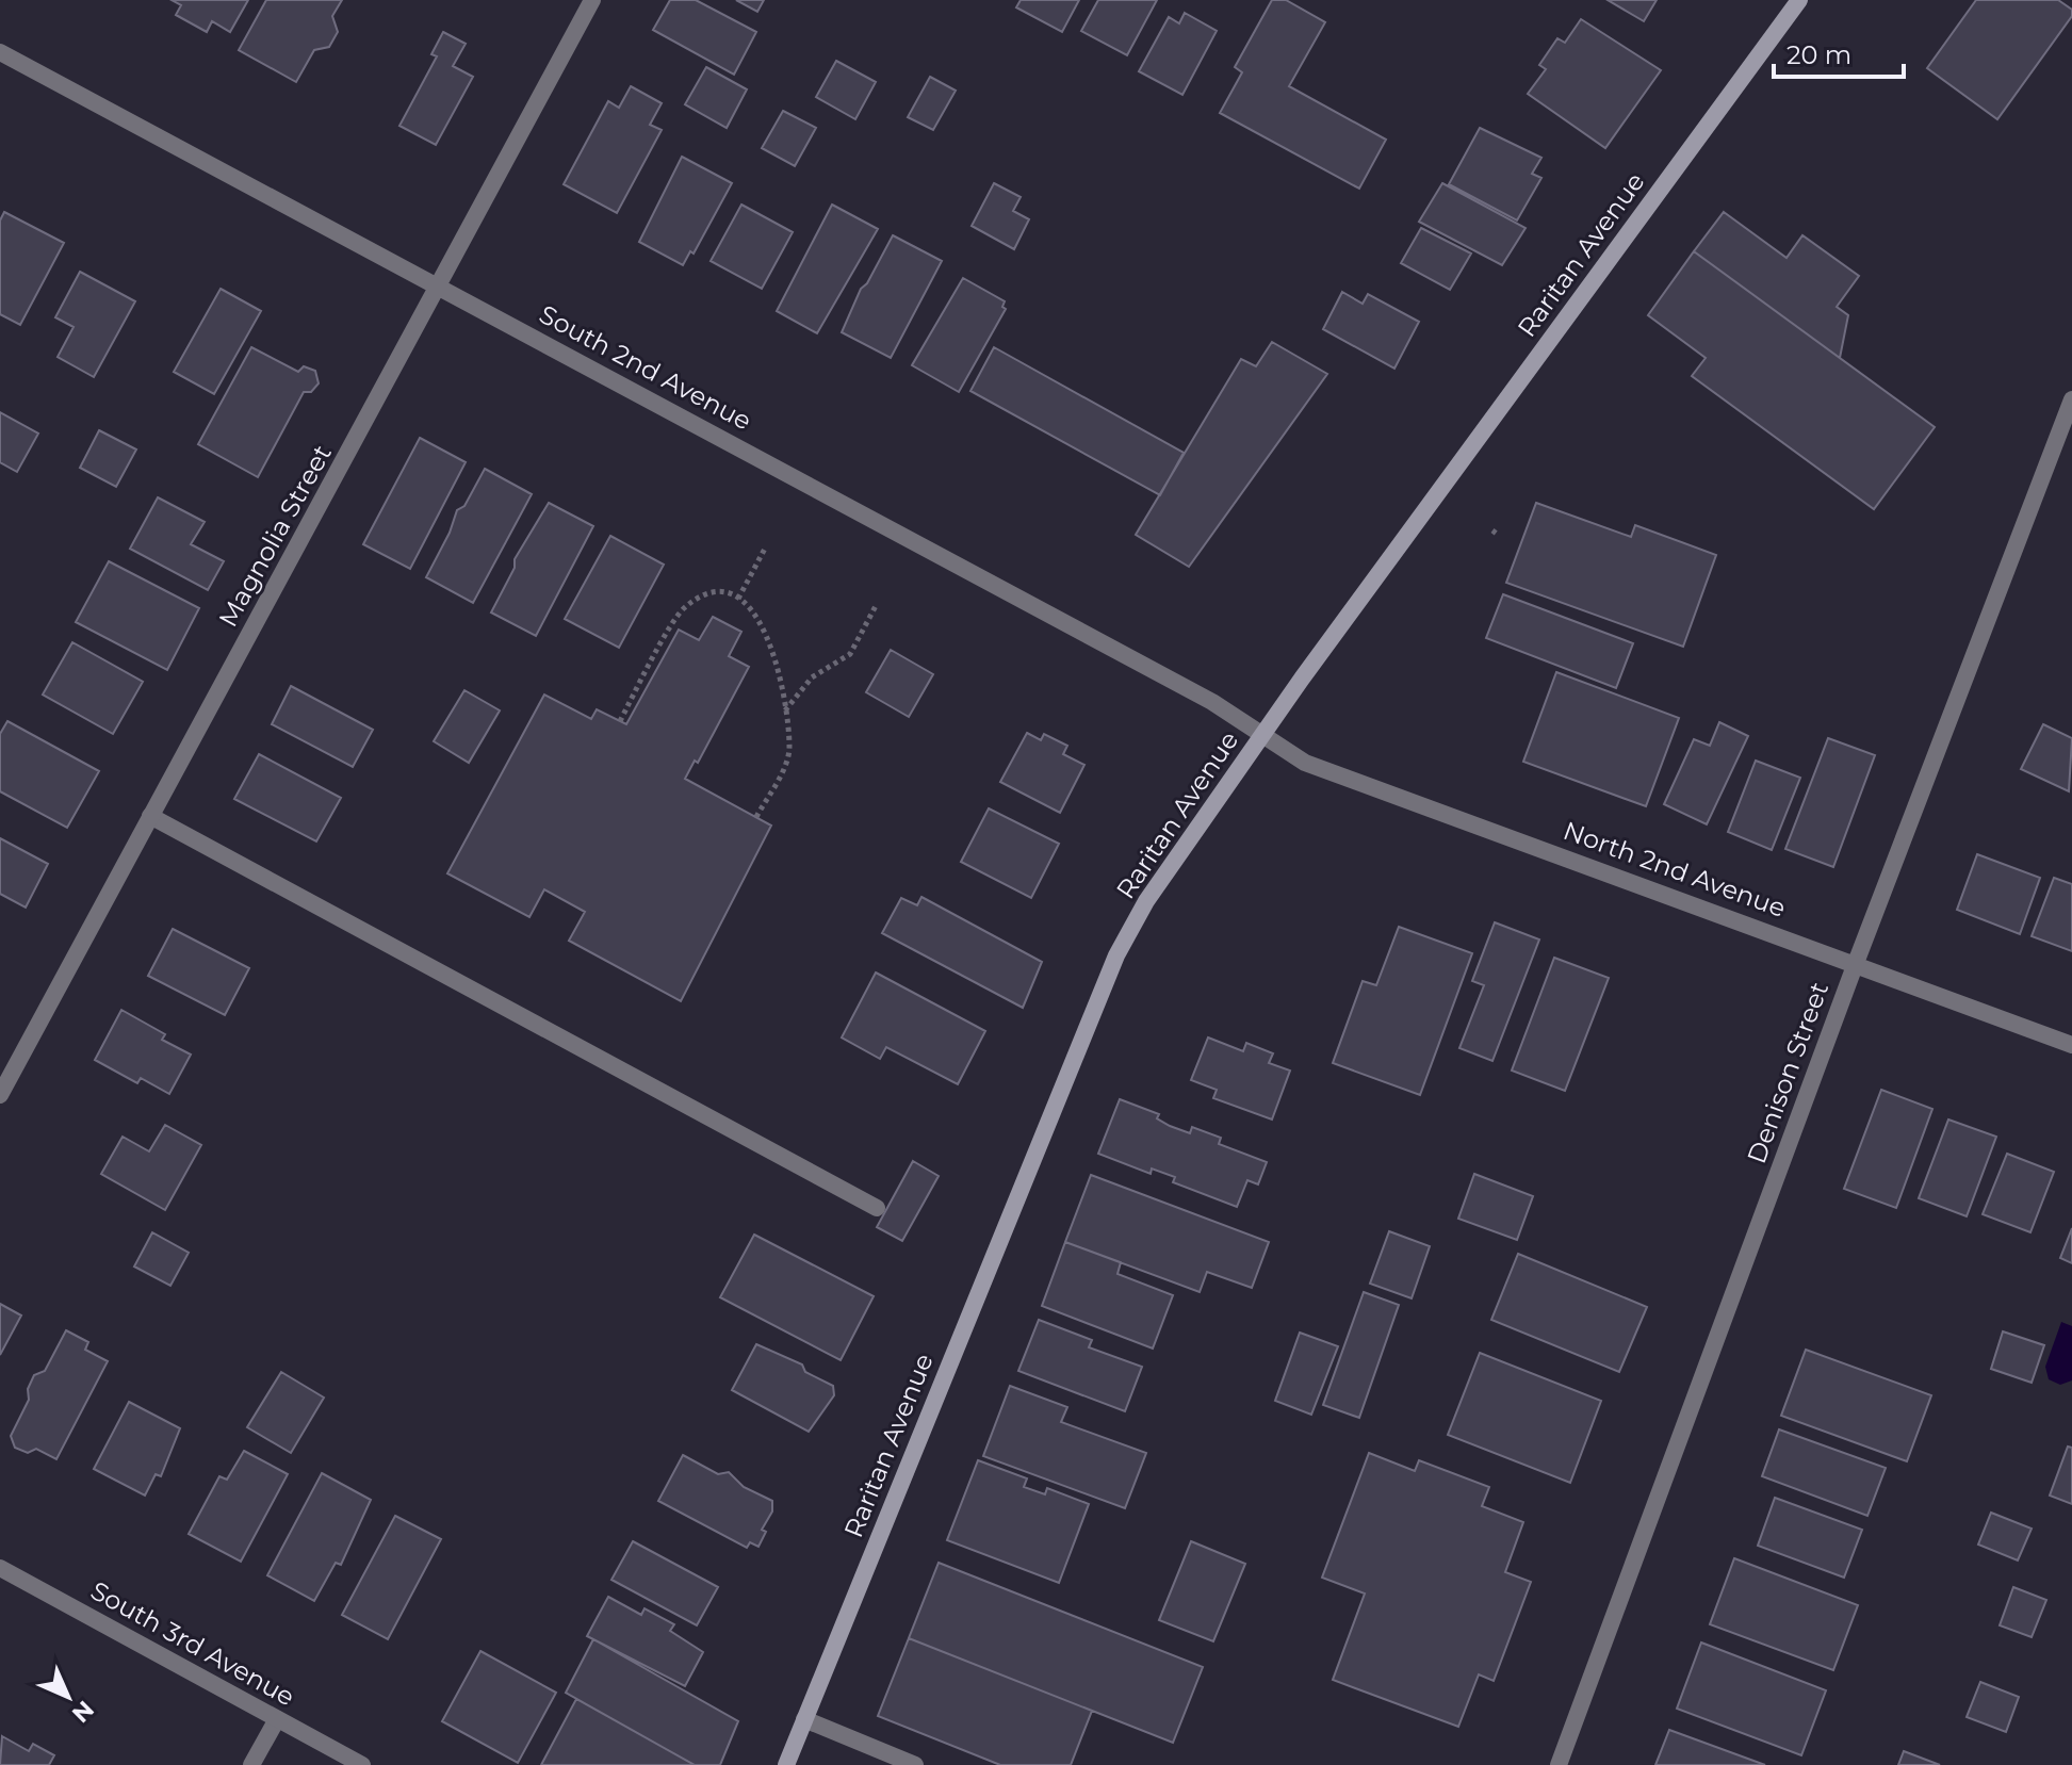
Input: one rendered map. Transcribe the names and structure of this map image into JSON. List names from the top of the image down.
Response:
{
  "streets": {
    "main road": ["Raritan Avenue"],
    "street": [
      "South 2nd Avenue",
      "Magnolia Street",
      "North 2nd Avenue",
      "Denison Street",
      "South 3rd Avenue"
    ]
  },
  "crossings": [
    ["Raritan Avenue", "South 2nd Avenue"],
    ["Raritan Avenue", "North 2nd Avenue"],
    ["South 2nd Avenue", "Magnolia Street"],
    ["South 2nd Avenue", "North 2nd Avenue"],
    ["North 2nd Avenue", "Denison Street"]
  ],
  "scale_bar": "20 m",
  "north": "bottom right"
}
